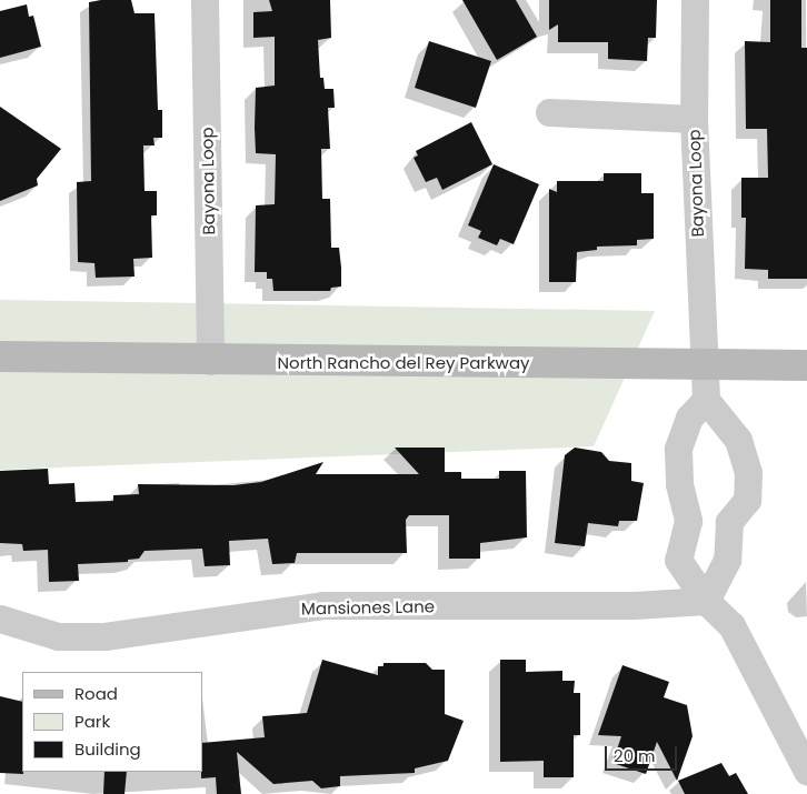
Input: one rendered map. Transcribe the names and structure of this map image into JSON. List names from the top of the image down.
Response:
{
  "streets": {
    "street": ["Bayona Loop", "North Rancho del Rey Parkway", "Mansiones Lane"]
  },
  "crossings": [
    ["Bayona Loop", "North Rancho del Rey Parkway"]
  ],
  "legend": ["Road", "Park", "Building"],
  "scale_bar": "20 m"
}
